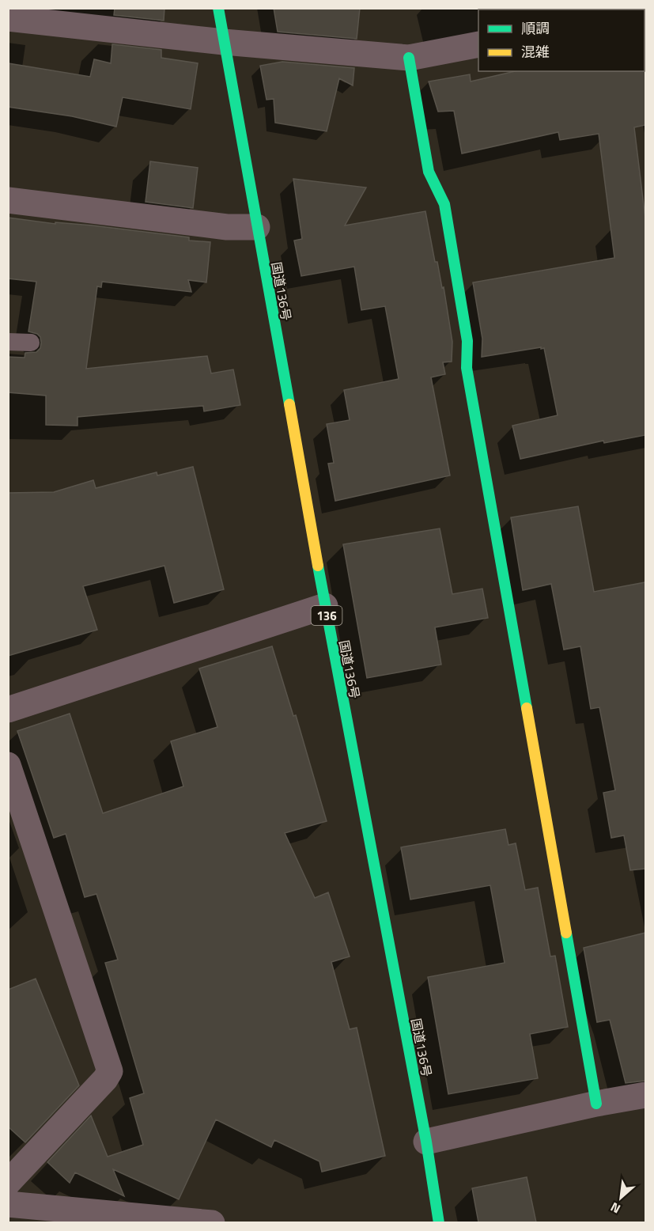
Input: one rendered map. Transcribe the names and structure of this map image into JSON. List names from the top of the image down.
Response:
{
  "streets": {
    "main road": ["国道136号", "136"]
  },
  "legend": ["順調", "混雑"],
  "north": "bottom left"
}
